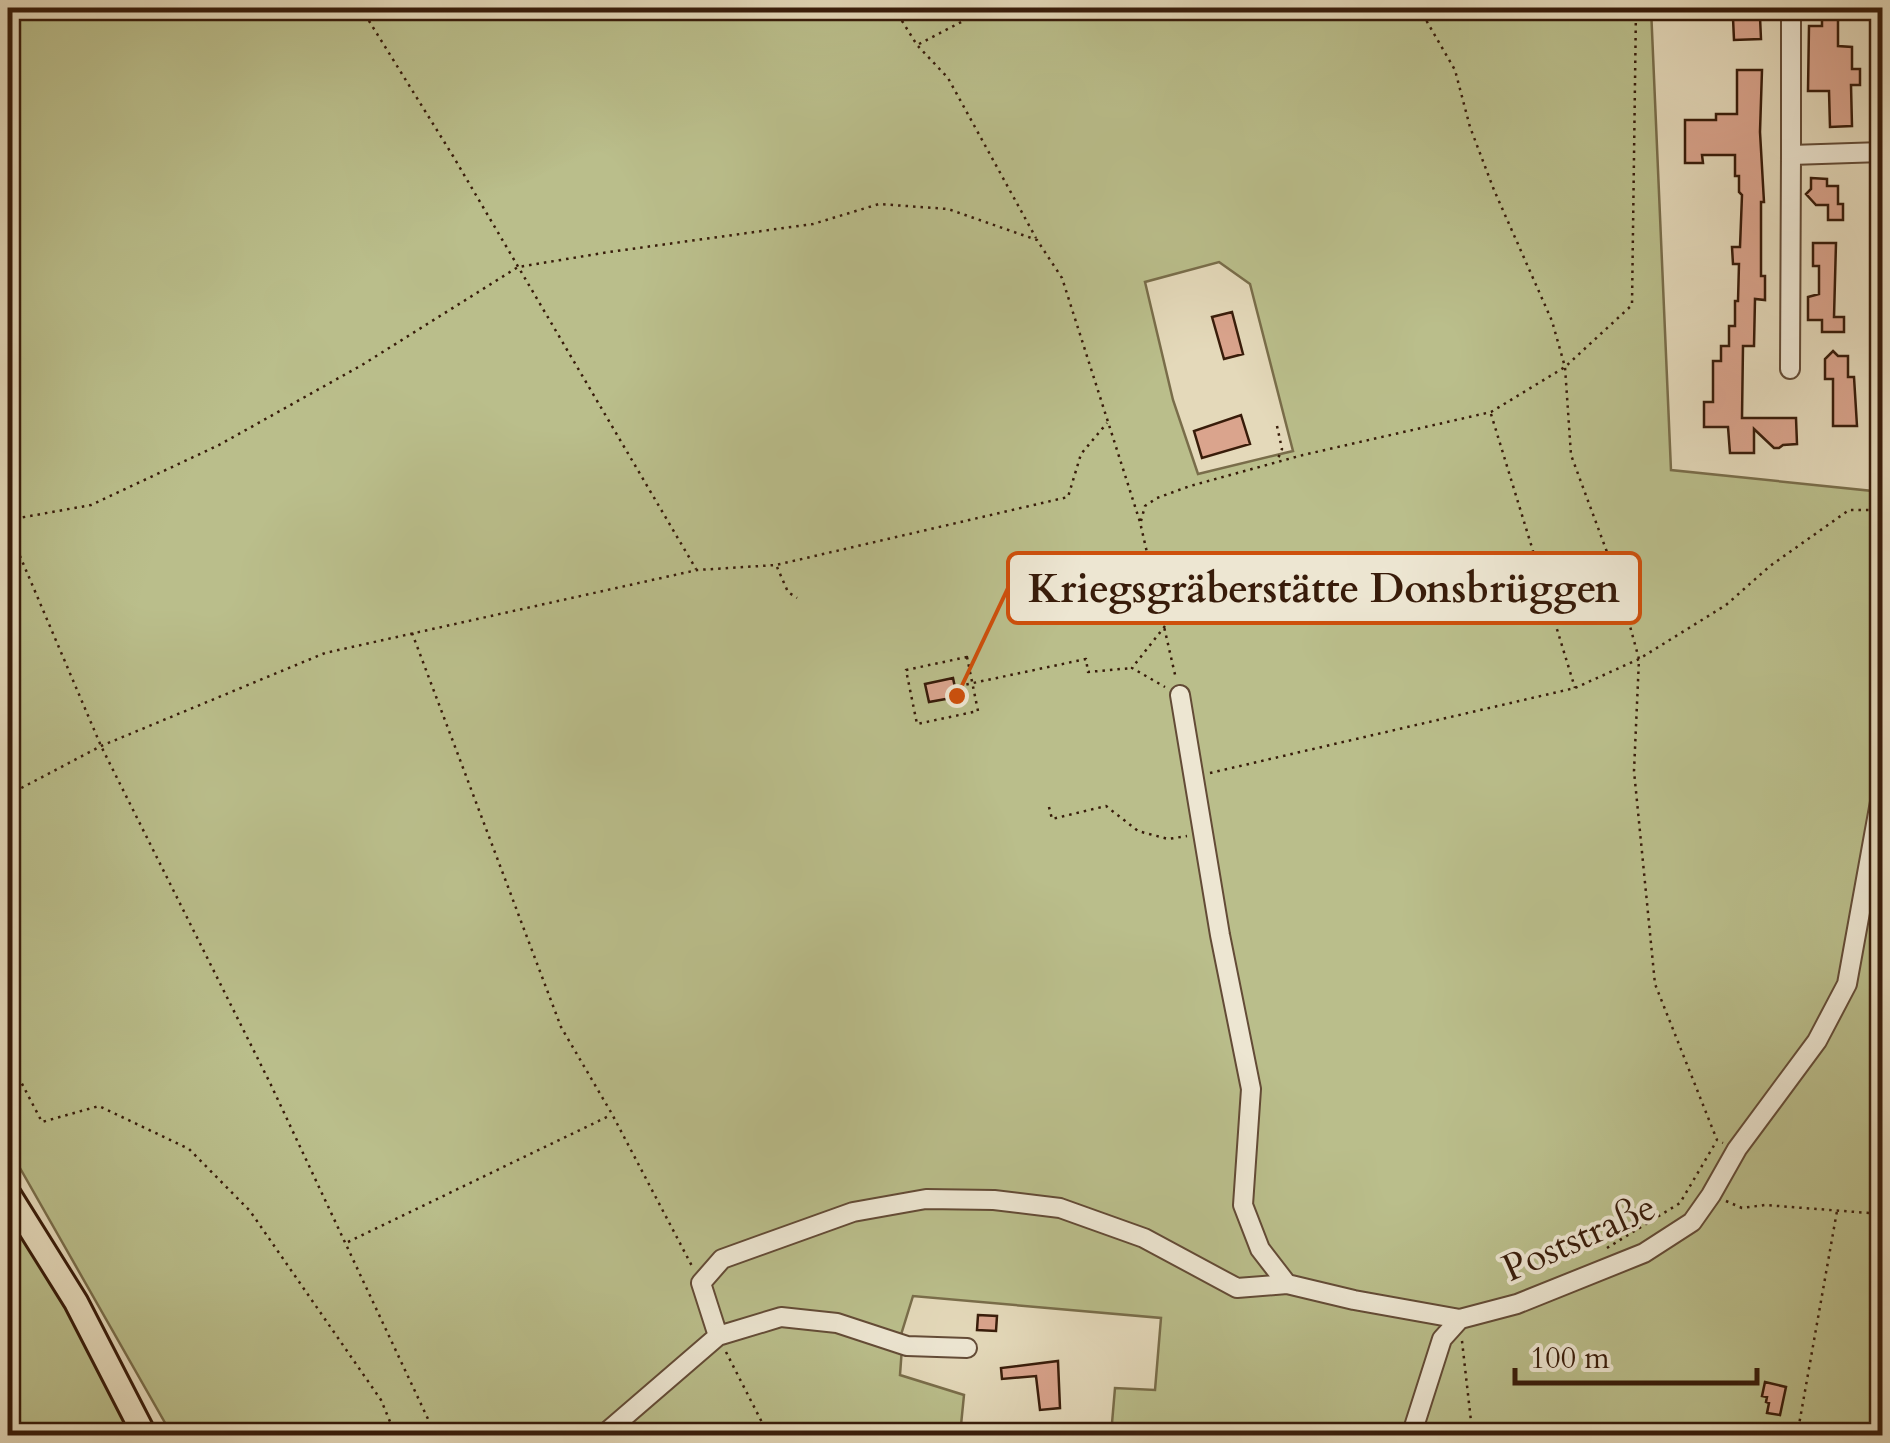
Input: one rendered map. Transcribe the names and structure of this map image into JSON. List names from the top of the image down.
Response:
{
  "streets": {
    "street": ["Poststraße"]
  },
  "places": ["Kriegsgräberstätte Donsbrüggen"],
  "scale_bar": "100 m"
}
